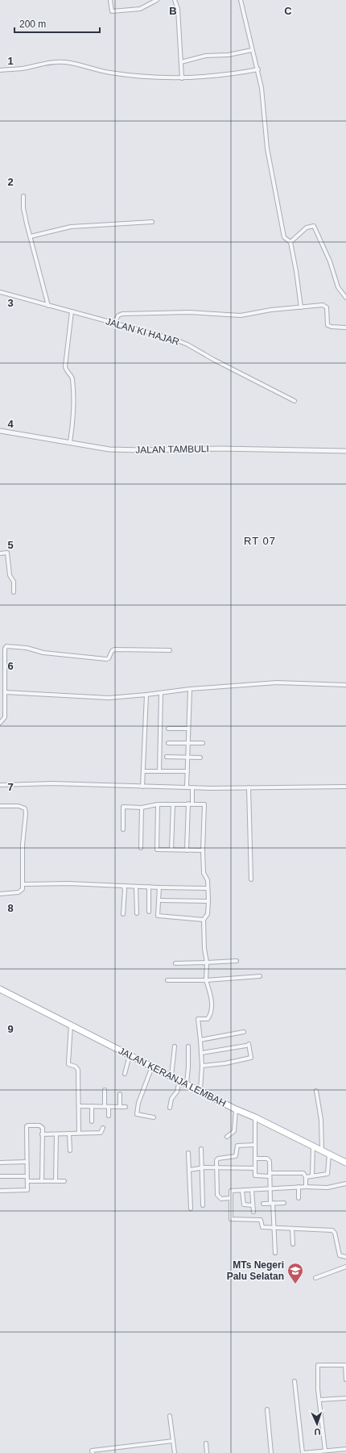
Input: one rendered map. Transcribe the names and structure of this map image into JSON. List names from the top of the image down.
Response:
{
  "streets": {
    "main road": ["JALAN KERANJA LEMBAH"],
    "street": ["JALAN KI HAJAR", "JALAN TAMBULI"]
  },
  "districts": ["RT 07"],
  "places": {
    "school or university": ["MTs Negeri Palu Selatan"]
  },
  "scale_bar": "200 m",
  "north": "bottom",
  "grid": {
    "columns": ["B", "C"],
    "rows": [
      "1",
      "2",
      "3",
      "4",
      "5",
      "6",
      "7",
      "8",
      "9"
    ]
  }
}
